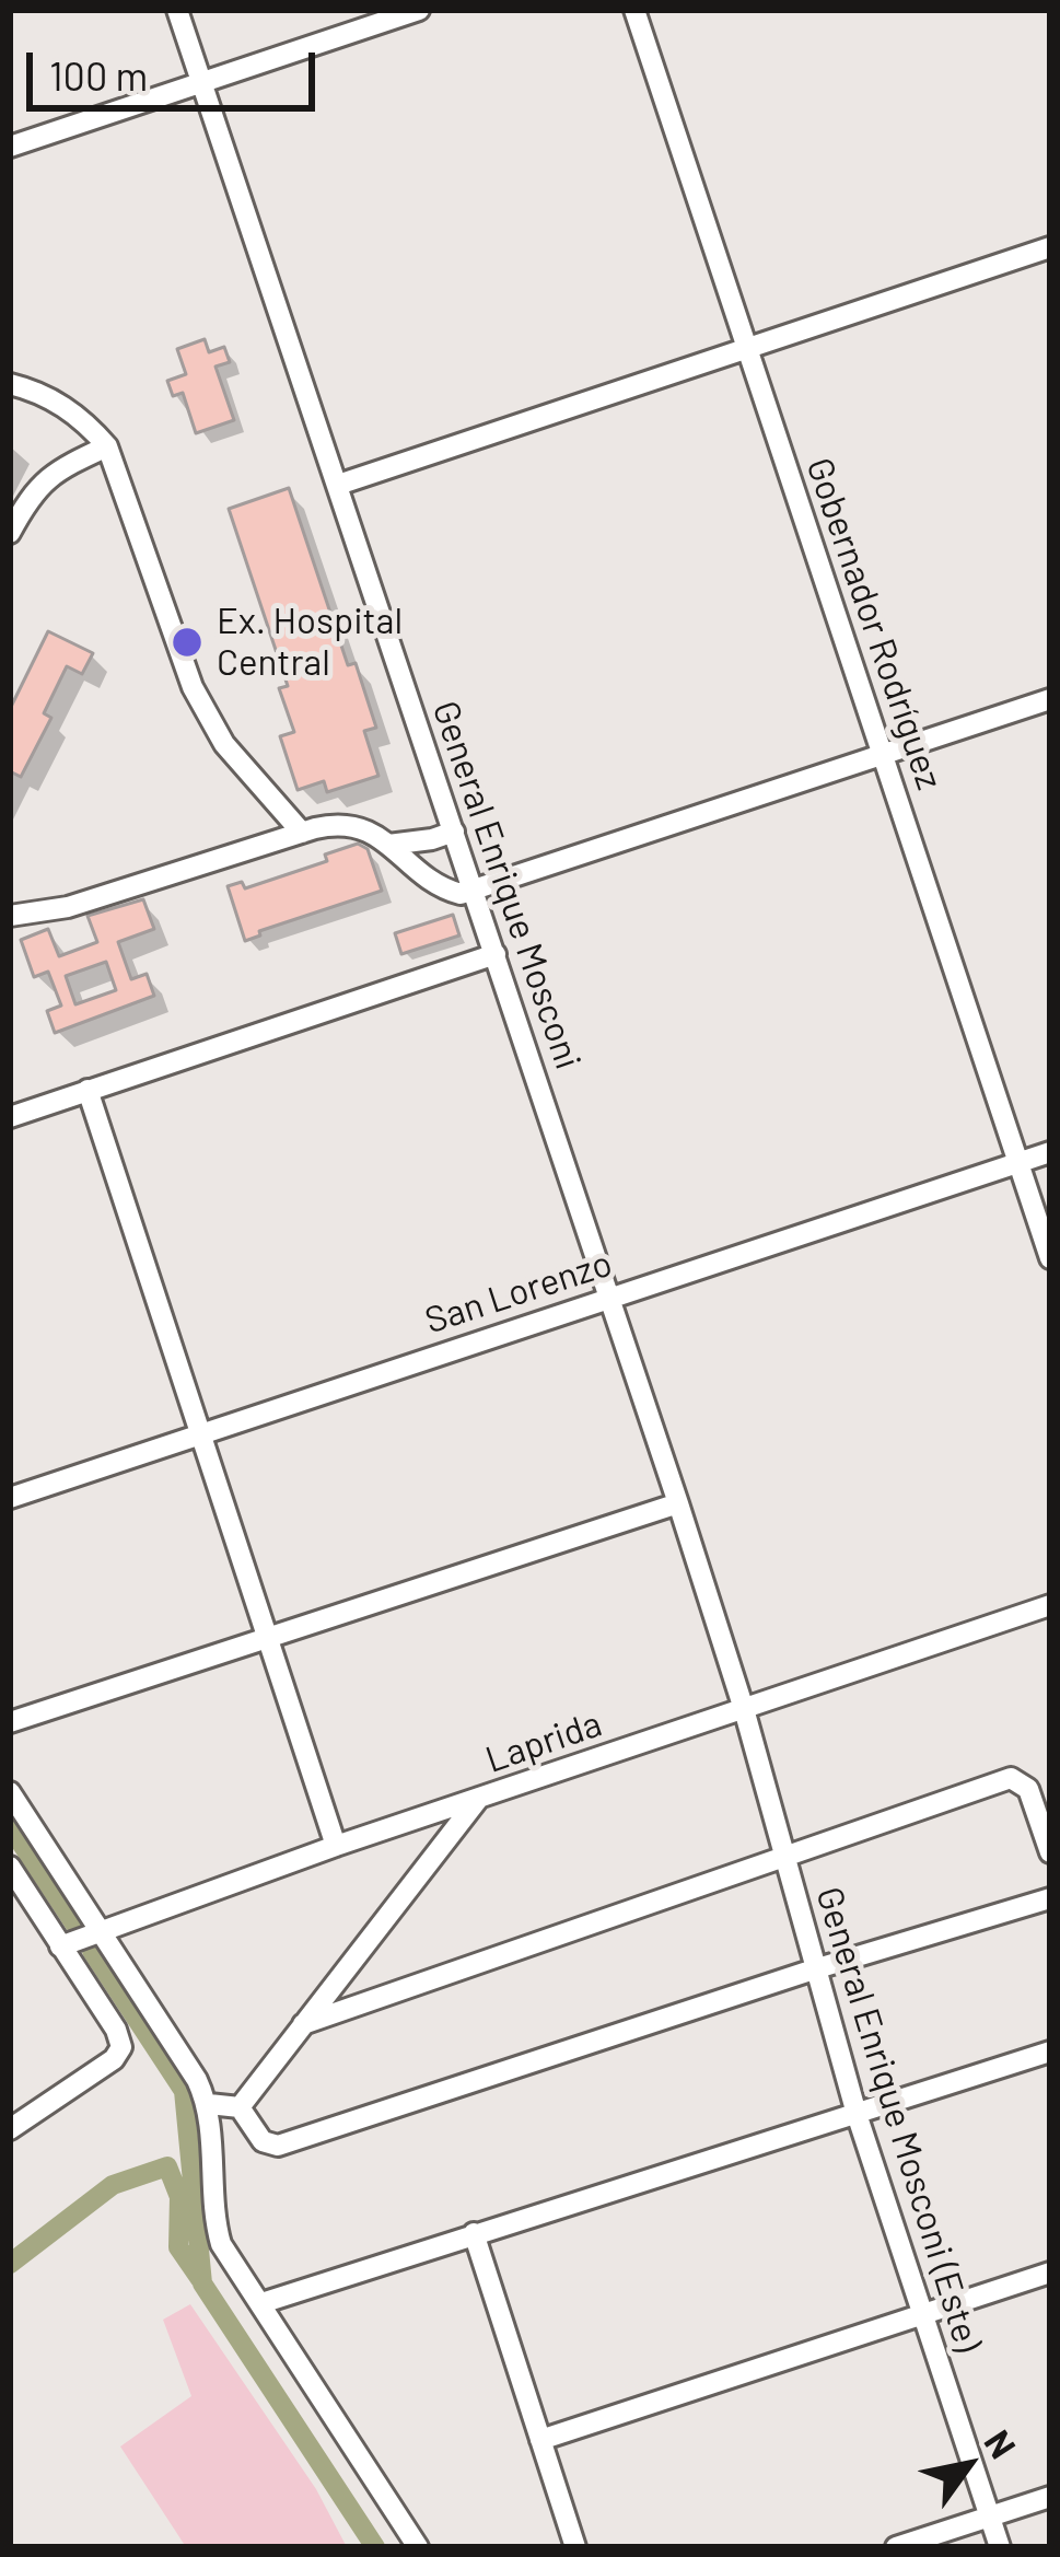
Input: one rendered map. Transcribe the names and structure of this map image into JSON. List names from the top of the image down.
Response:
{
  "streets": {
    "street": [
      "Gobernador Rodríguez",
      "General Enrique Mosconi",
      "San Lorenzo",
      "Laprida",
      "General Enrique Mosconi (Este)"
    ]
  },
  "crossings": [
    ["Gobernador Rodríguez", "San Lorenzo"],
    ["General Enrique Mosconi", "San Lorenzo"],
    ["General Enrique Mosconi", "Laprida"],
    ["General Enrique Mosconi", "General Enrique Mosconi (Este)"],
    ["Laprida", "General Enrique Mosconi (Este)"]
  ],
  "places": ["Ex. Hospital Central"],
  "scale_bar": "100 m",
  "north": "top right"
}
